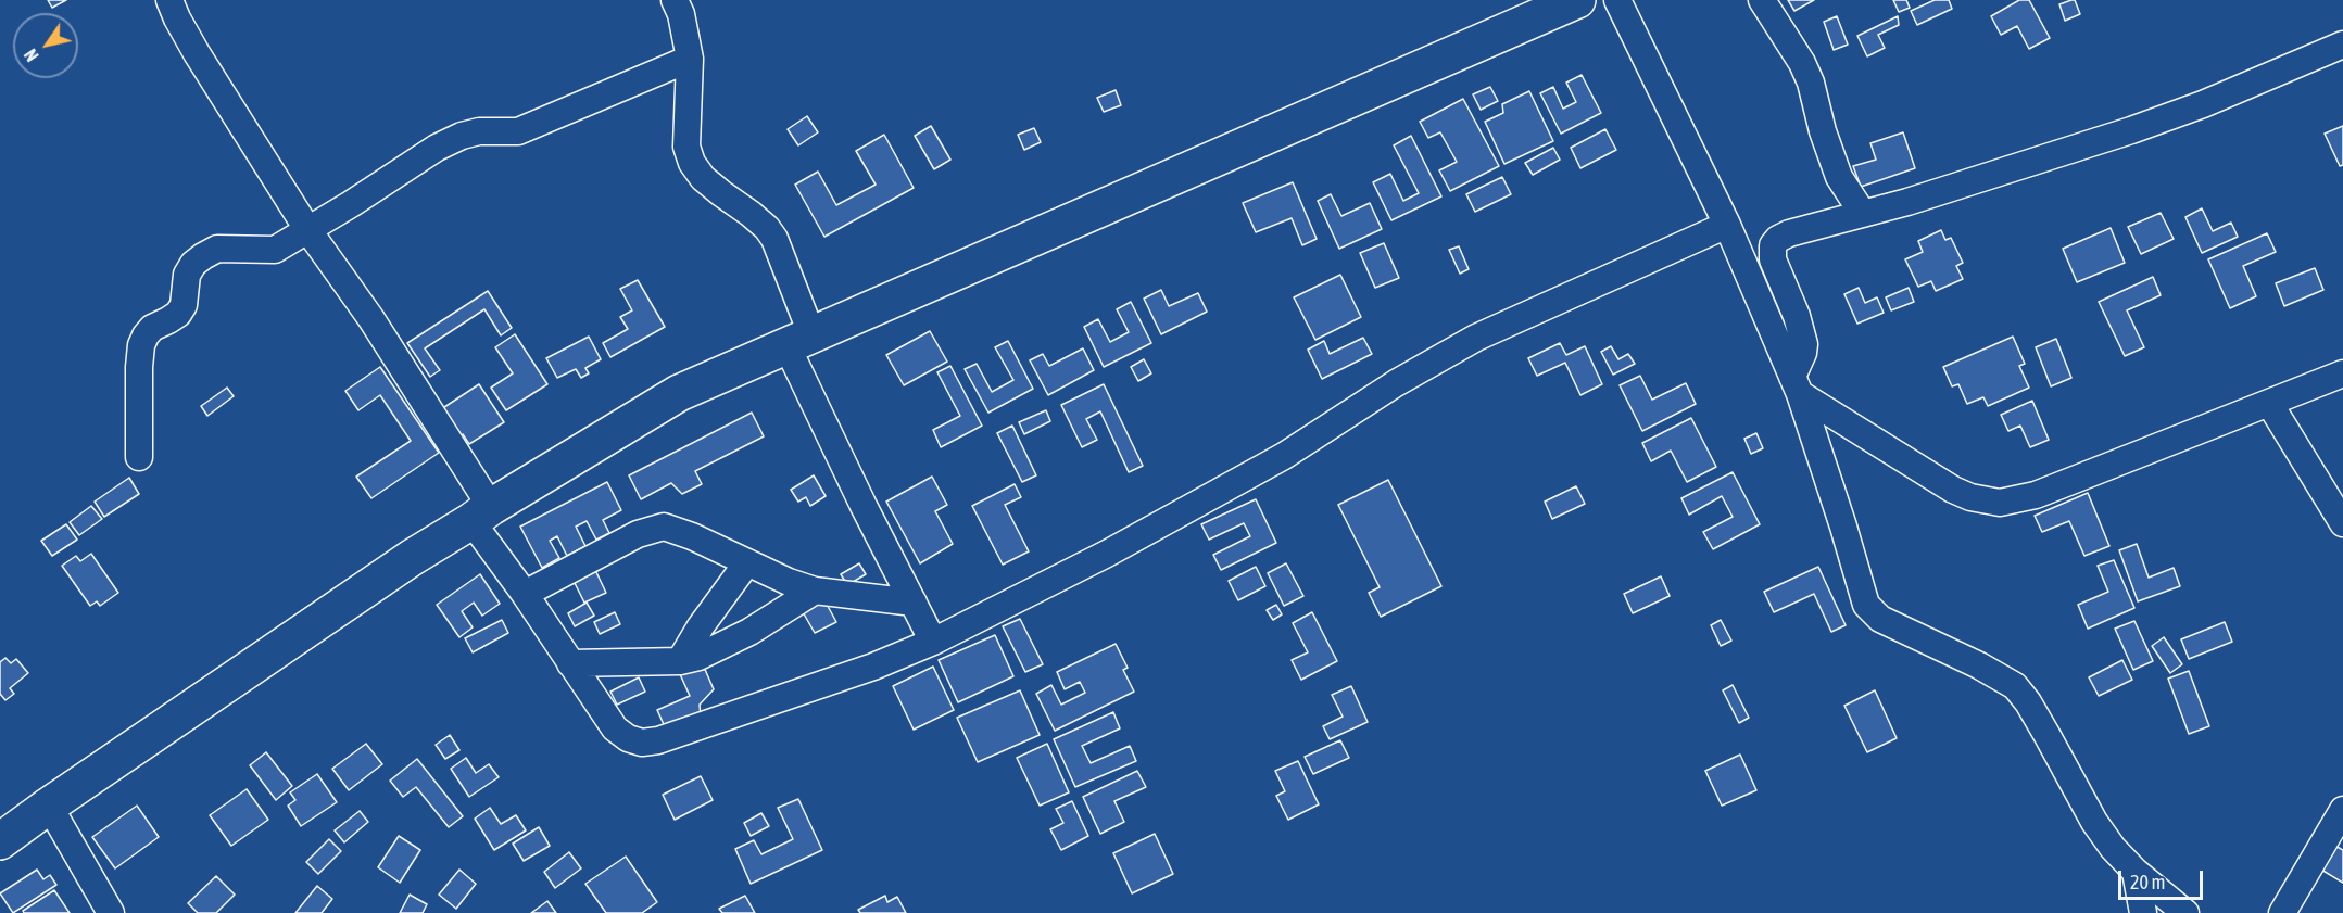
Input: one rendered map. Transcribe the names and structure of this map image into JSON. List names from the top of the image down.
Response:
{
  "scale_bar": "20 m",
  "north": "bottom left"
}
